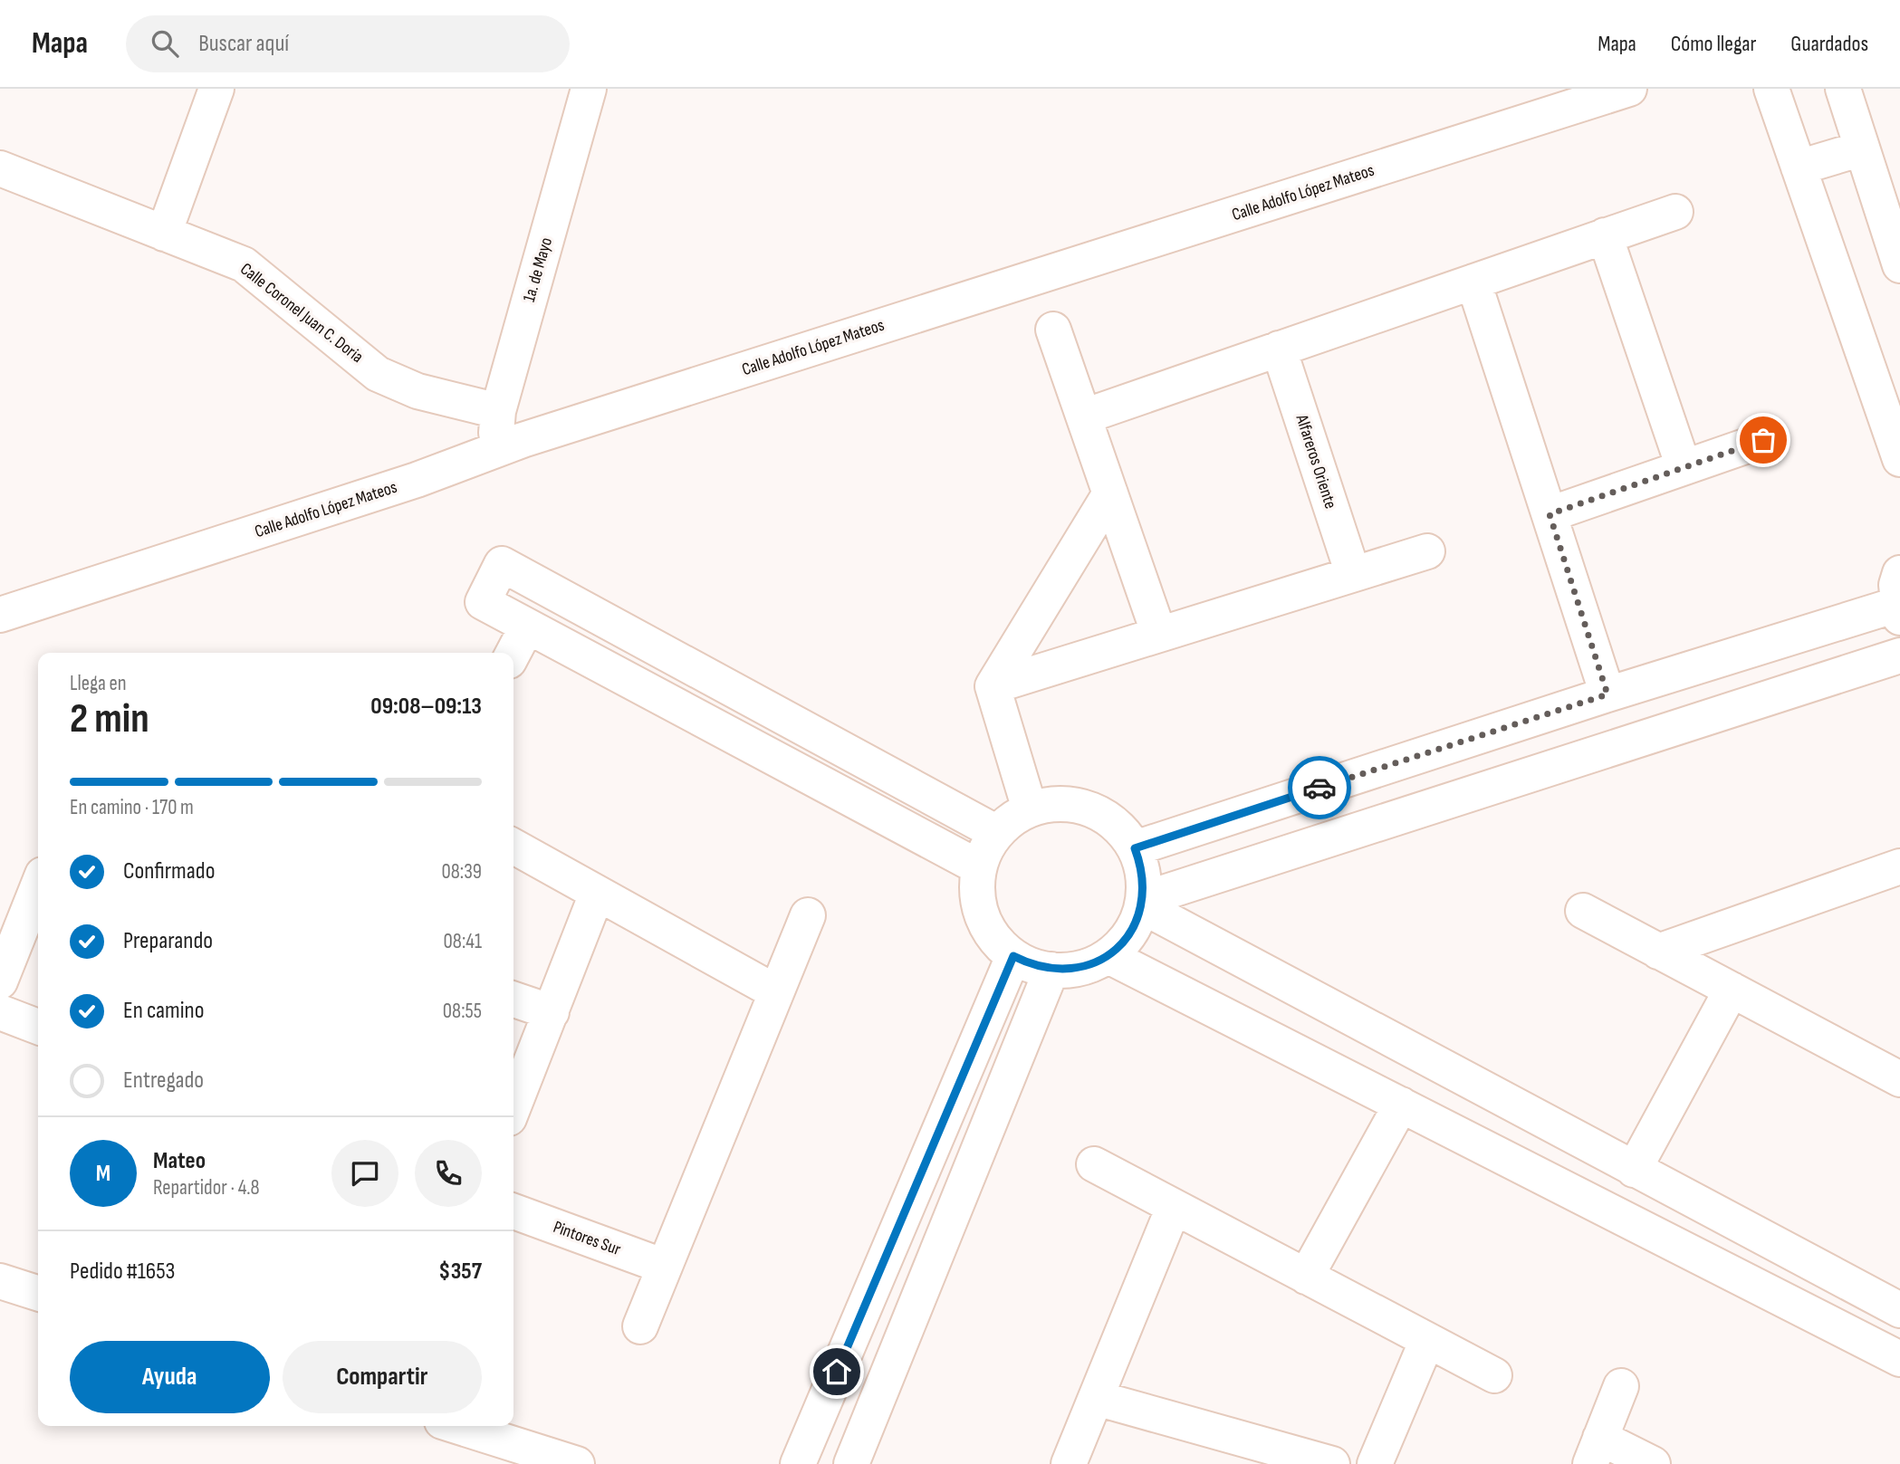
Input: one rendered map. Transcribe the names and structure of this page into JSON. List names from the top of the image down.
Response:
{
  "streets": {
    "street": [
      "Calle Adolfo López Mateos",
      "1a. de Mayo",
      "Calle Coronel Juan C. Doria",
      "Alfareros Oriente",
      "Pintores Sur"
    ]
  },
  "crossings": [
    ["Calle Adolfo López Mateos", "1a. de Mayo"],
    ["1a. de Mayo", "Calle Coronel Juan C. Doria"]
  ],
  "page": {
    "header": "Mapa",
    "search": "Buscar aquí",
    "nav": ["Mapa", "Cómo llegar", "Guardados"],
    "heading": ["2 min", "Llega en", "09:08–09:13"],
    "panel": [
      "Mateo",
      "Repartidor · 4.8",
      "Pedido #1653",
      "$357"
    ],
    "bar": "En camino · 170 m",
    "list": [
      ["Confirmado", "08:39"],
      ["Preparando", "08:41"],
      ["En camino", "08:55"],
      "Entregado"
    ],
    "round": "M",
    "buttons": ["Ayuda", "Compartir"]
  }
}
